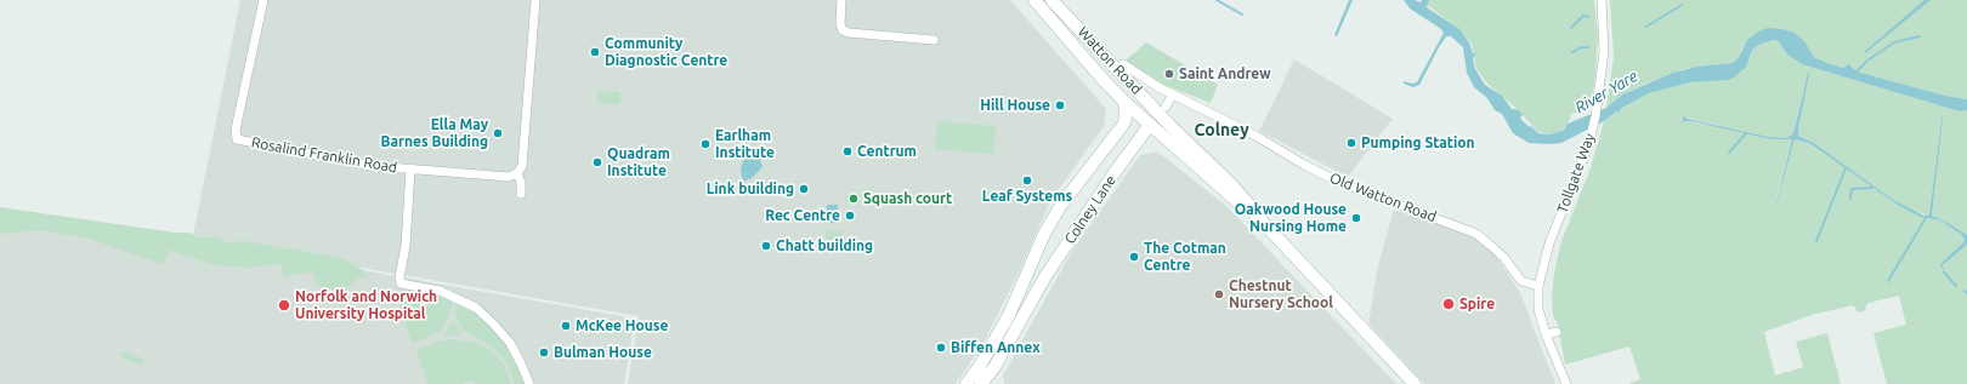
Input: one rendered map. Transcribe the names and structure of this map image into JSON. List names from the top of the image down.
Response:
{
  "streets": {
    "main road": ["Watton Road", "Colney Lane"],
    "street": ["Rosalind Franklin Road", "Tollgate Way", "Old Watton Road"]
  },
  "crossings": [
    ["Watton Road", "Colney Lane"],
    ["Tollgate Way", "Old Watton Road"]
  ],
  "districts": ["Colney"],
  "water": ["River Yare"],
  "places": [
    "Community Diagnostic Centre",
    "Saint Andrew",
    "Hill House",
    "Ella May Barnes Building",
    "Pumping Station",
    "Earlham Institute",
    "Centrum",
    "Quadram Institute",
    "Leaf Systems",
    "Link building",
    "Squash court",
    "Rec Centre",
    "Oakwood House Nursing Home",
    "Chatt building",
    "The Cotman Centre",
    "Chestnut Nursery School",
    "Spire",
    "Norfolk and Norwich University Hospital",
    "McKee House",
    "Biffen Annex",
    "Bulman House"
  ]
}
